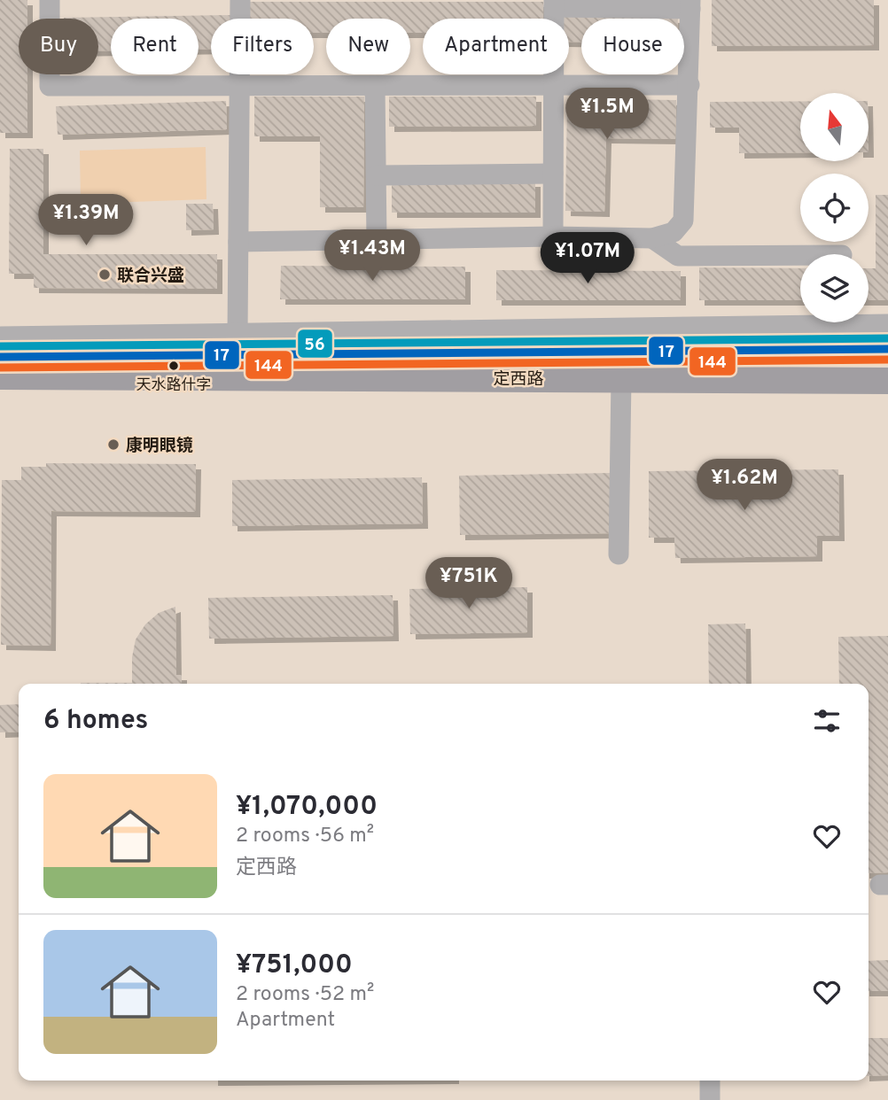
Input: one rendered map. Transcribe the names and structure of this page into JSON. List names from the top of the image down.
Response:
{
  "streets": {
    "main road": ["定西路"]
  },
  "places": ["联合兴盛", "天水路什字", "康明眼镜"],
  "lines": ["transit line 56", "transit line 17", "transit line 144"],
  "north": "top",
  "page": {
    "chip": [
      "Buy",
      "Rent",
      "Filters",
      "New",
      "Apartment",
      "House"
    ],
    "price": [
      "¥1.5M",
      "¥1.39M",
      "¥1.43M",
      "¥1.07M",
      "¥1.62M",
      "¥751K"
    ],
    "heading": "6 homes",
    "list": [
      {
        "name": "¥1,070,000",
        "note": "2 rooms · 56 m² · 定西路"
      },
      {
        "name": "¥751,000",
        "note": "2 rooms · 52 m² · Apartment"
      }
    ]
  }
}
